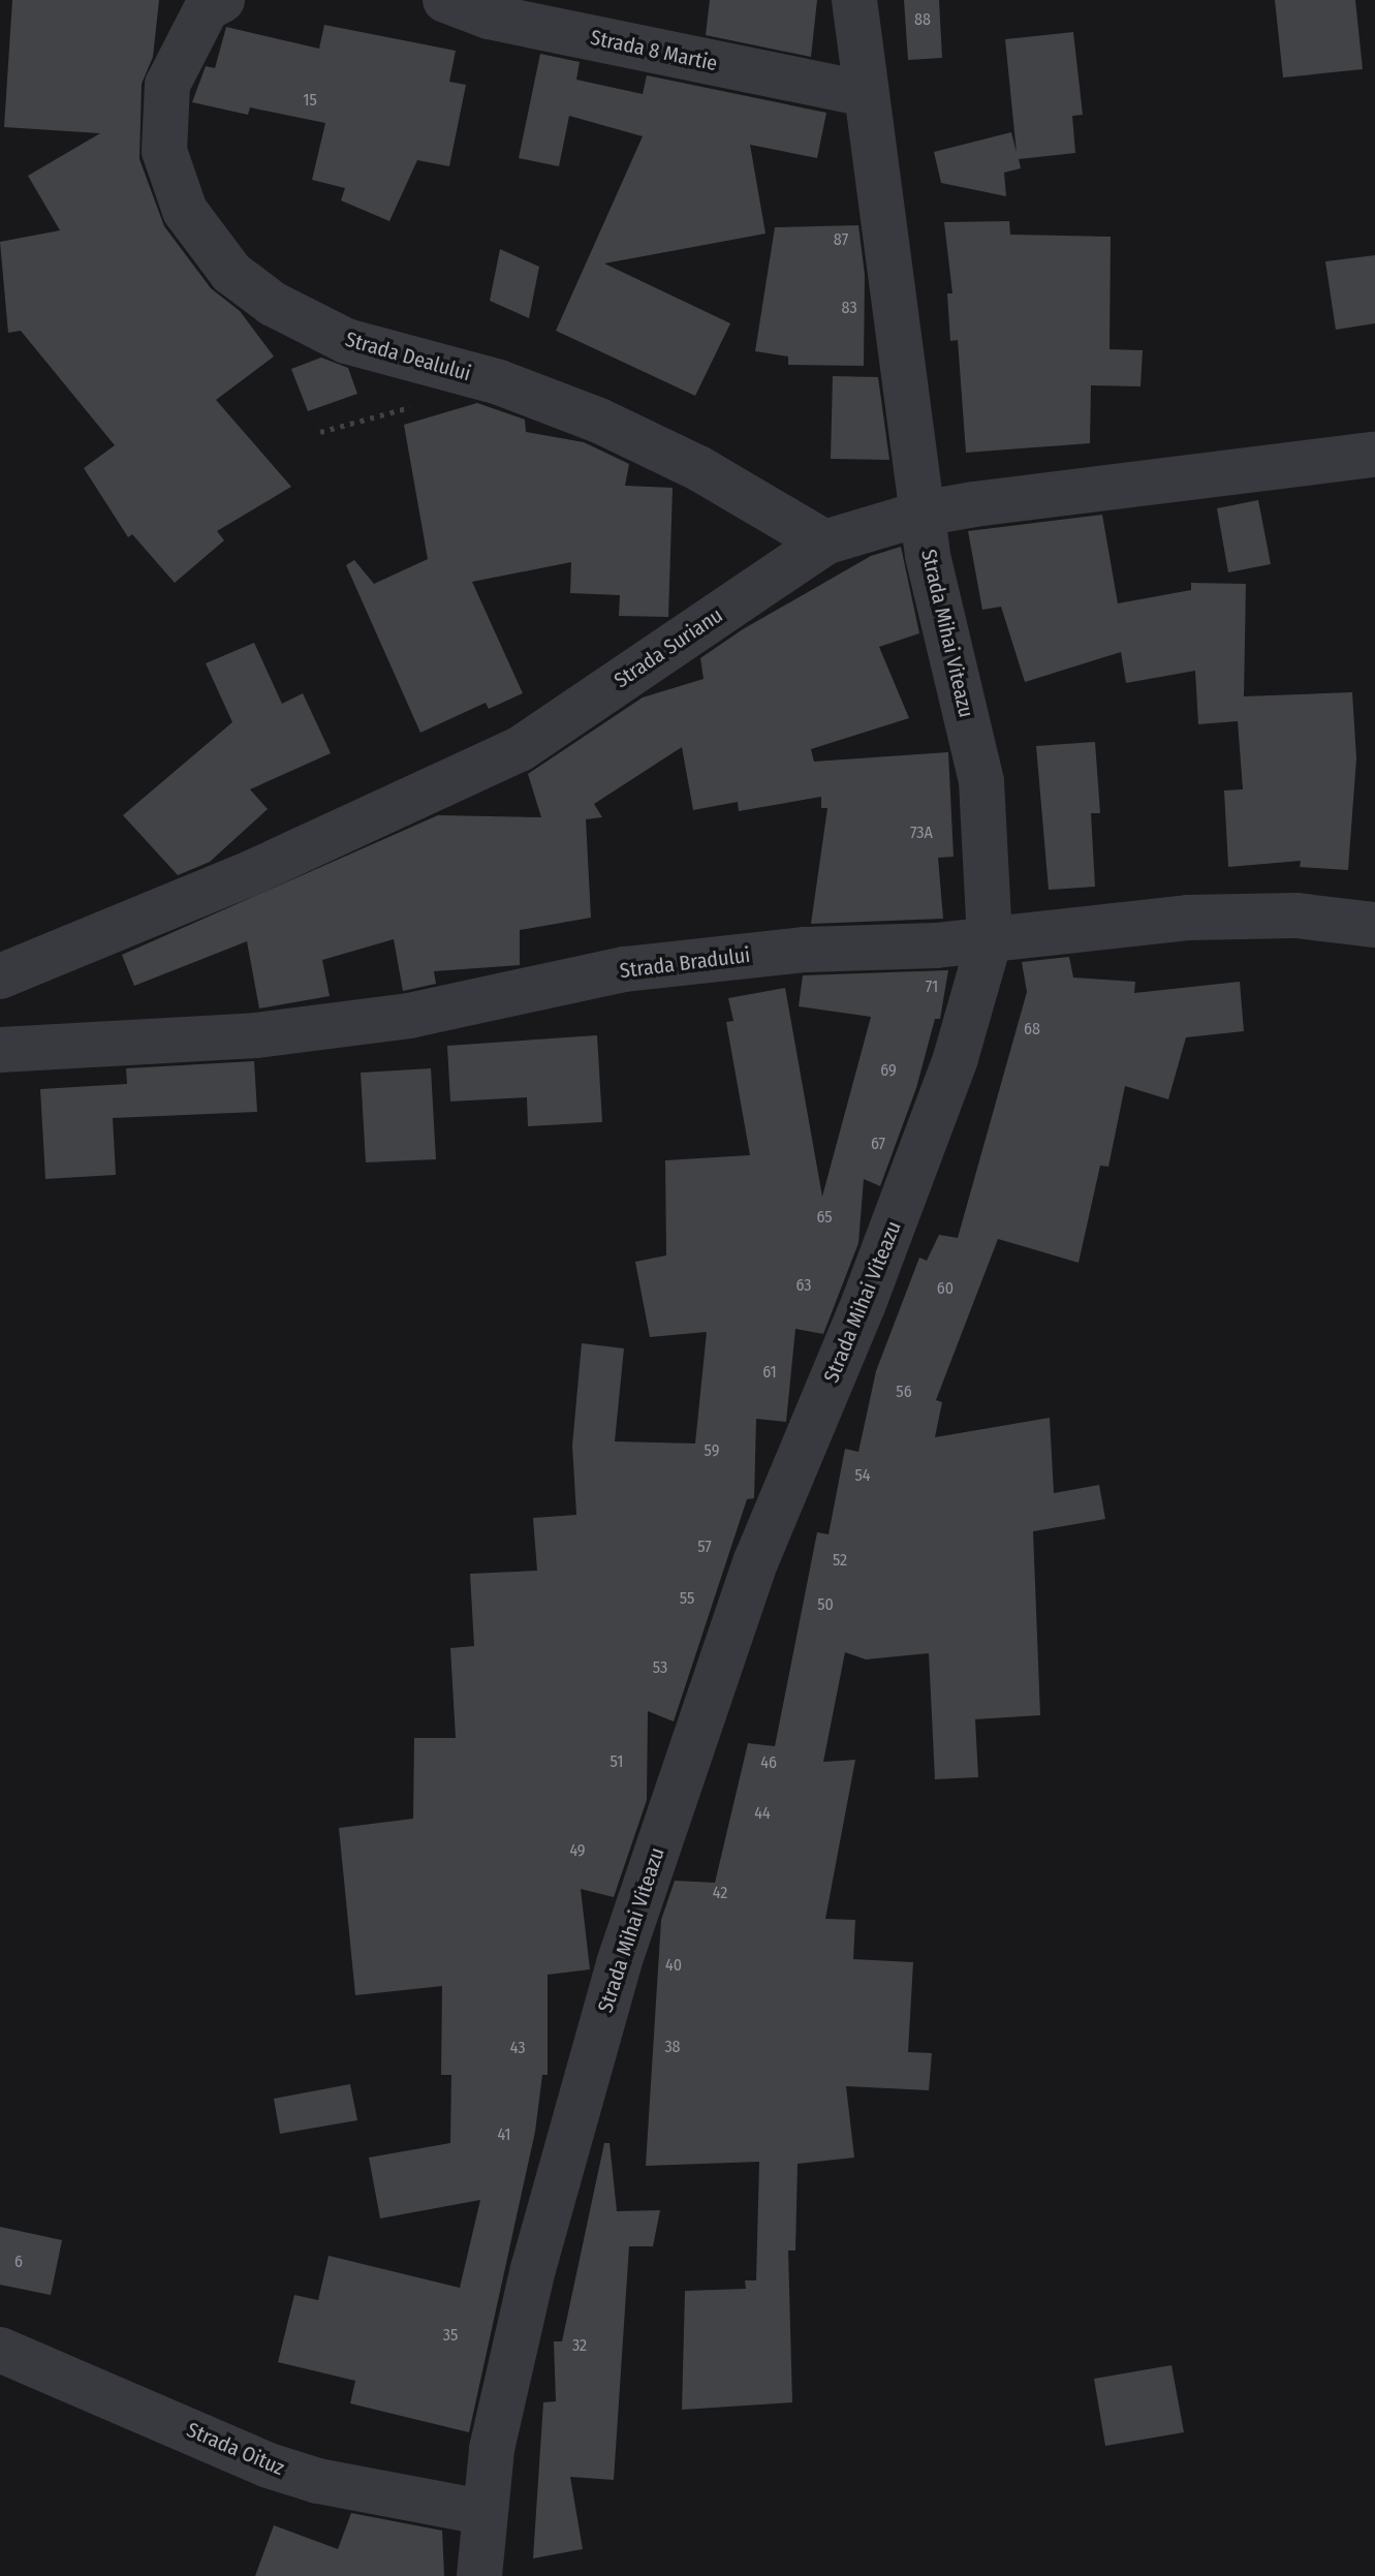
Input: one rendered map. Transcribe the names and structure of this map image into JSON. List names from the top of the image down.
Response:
{
  "streets": {
    "street": [
      "Strada 8 Martie",
      "Strada Dealului",
      "Strada Mihai Viteazu",
      "Strada Surianu",
      "Strada Bradului",
      "Strada Oituz"
    ]
  },
  "crossings": [
    ["Strada 8 Martie", "Strada Mihai Viteazu"],
    ["Strada Dealului", "Strada Surianu"],
    ["Strada Mihai Viteazu", "Strada Surianu"],
    ["Strada Mihai Viteazu", "Strada Bradului"],
    ["Strada Mihai Viteazu", "Strada Oituz"]
  ],
  "house_numbers": [
    "88",
    "15",
    "87",
    "83",
    "73A",
    "71",
    "68",
    "69",
    "67",
    "65",
    "63",
    "60",
    "61",
    "56",
    "59",
    "54",
    "57",
    "52",
    "55",
    "50",
    "53",
    "51",
    "46",
    "44",
    "49",
    "42",
    "40",
    "38",
    "43",
    "41",
    "6",
    "35",
    "32"
  ]
}
